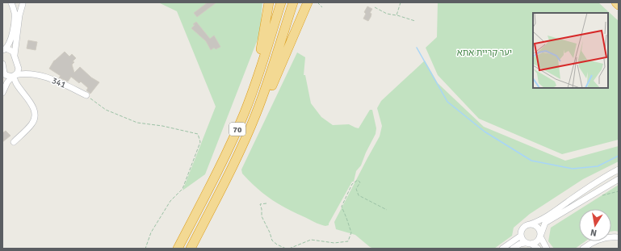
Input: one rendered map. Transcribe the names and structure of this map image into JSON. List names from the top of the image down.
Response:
{
  "streets": {
    "highway": ["70"],
    "street": ["341"]
  },
  "parks": ["יער קריית אתא"],
  "north": "bottom"
}
